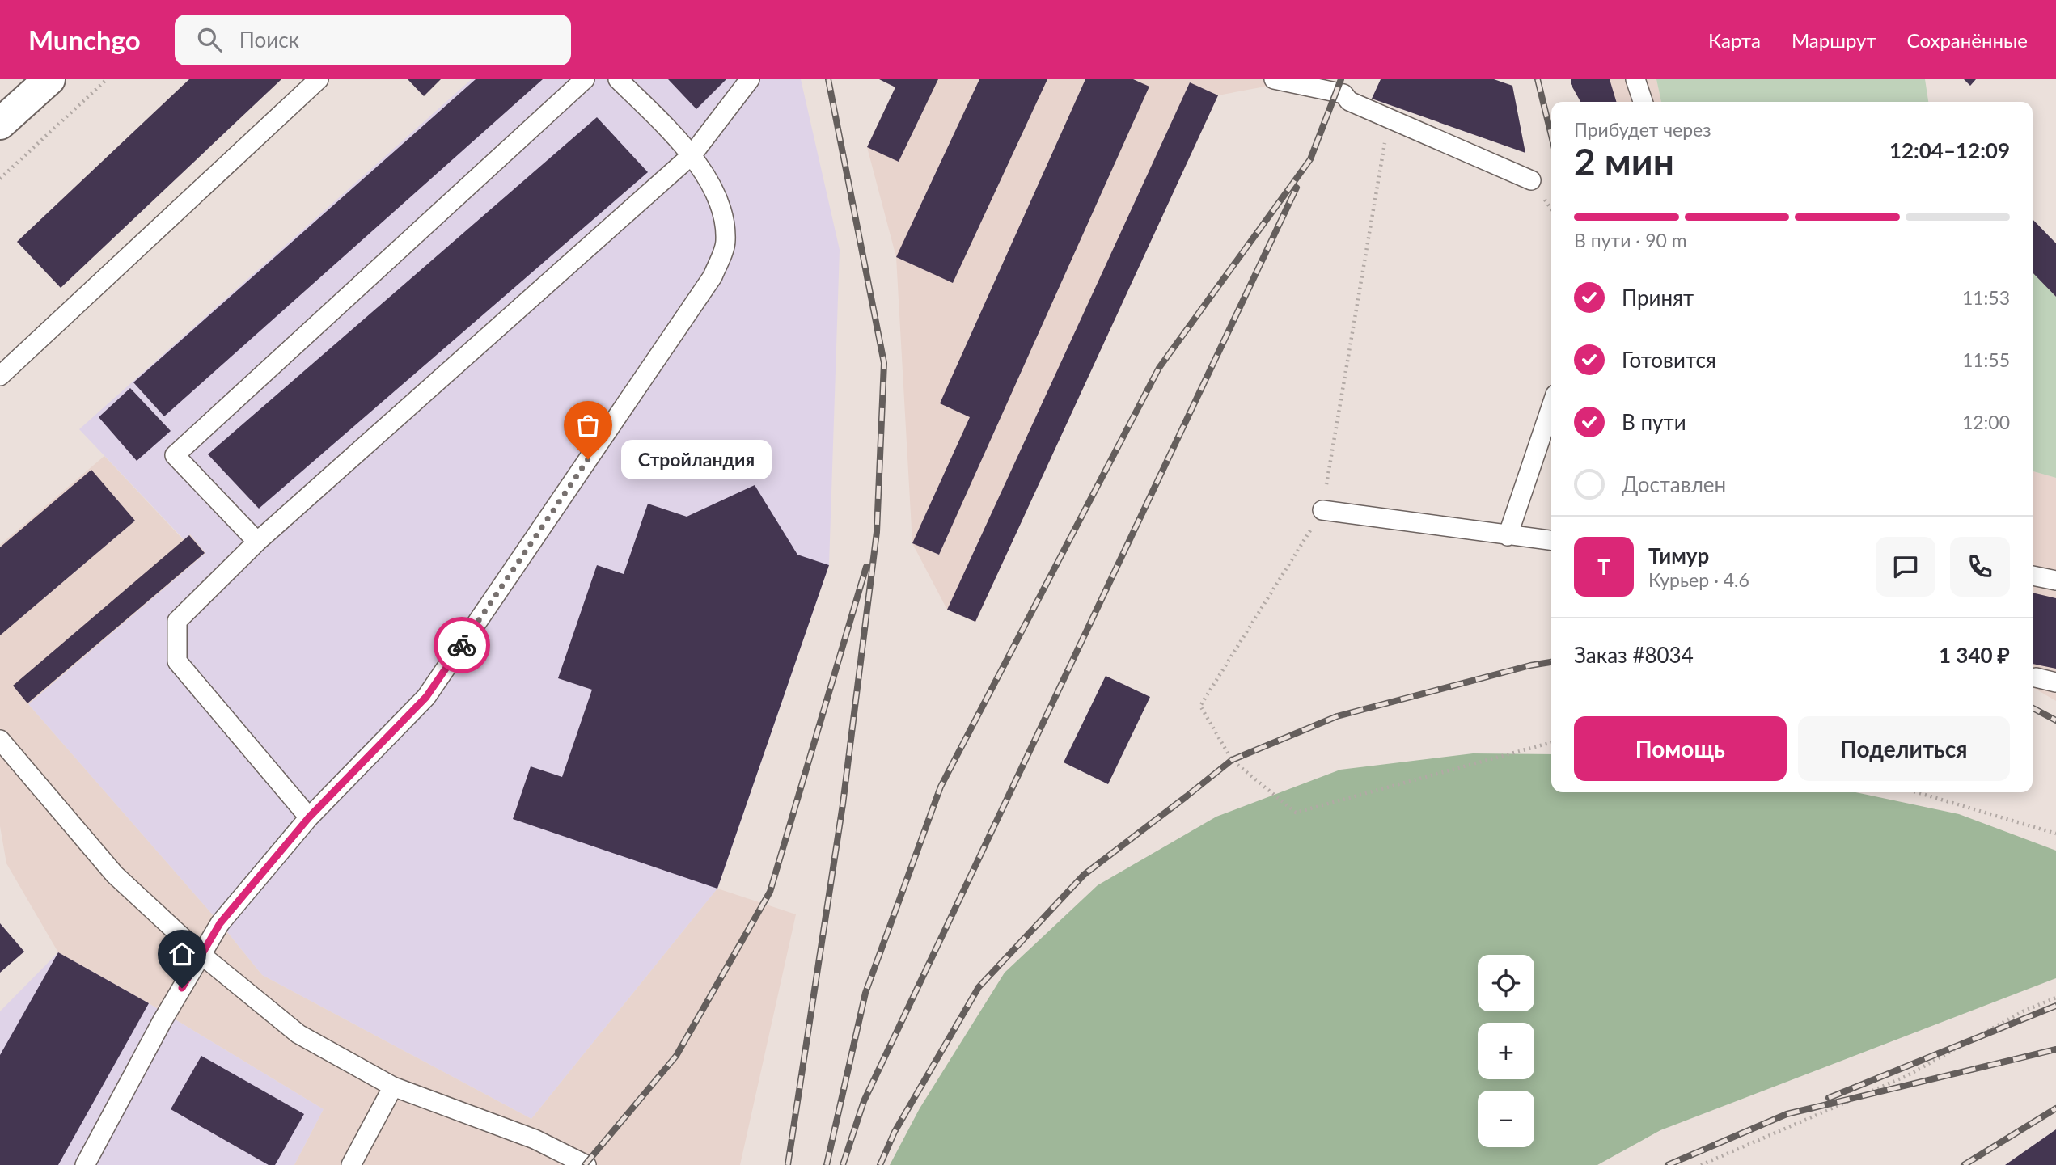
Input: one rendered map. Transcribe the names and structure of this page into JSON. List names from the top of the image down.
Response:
{
  "places": ["Стройландия"],
  "page": {
    "header": "Munchgo",
    "search": "Поиск",
    "nav": ["Карта", "Маршрут", "Сохранённые"],
    "heading": ["2 мин", "Прибудет через", "12:04–12:09"],
    "panel": [
      "Тимур",
      "Курьер · 4.6",
      "Заказ #8034",
      "1 340 ₽"
    ],
    "bar": "В пути · 90 m",
    "list": [
      ["Принят", "11:53"],
      ["Готовится", "11:55"],
      ["В пути", "12:00"],
      "Доставлен"
    ],
    "bubble": "Стройландия",
    "round": "Т",
    "buttons": ["Помощь", "Поделиться"],
    "map_buttons": ["+", "−"]
  }
}
